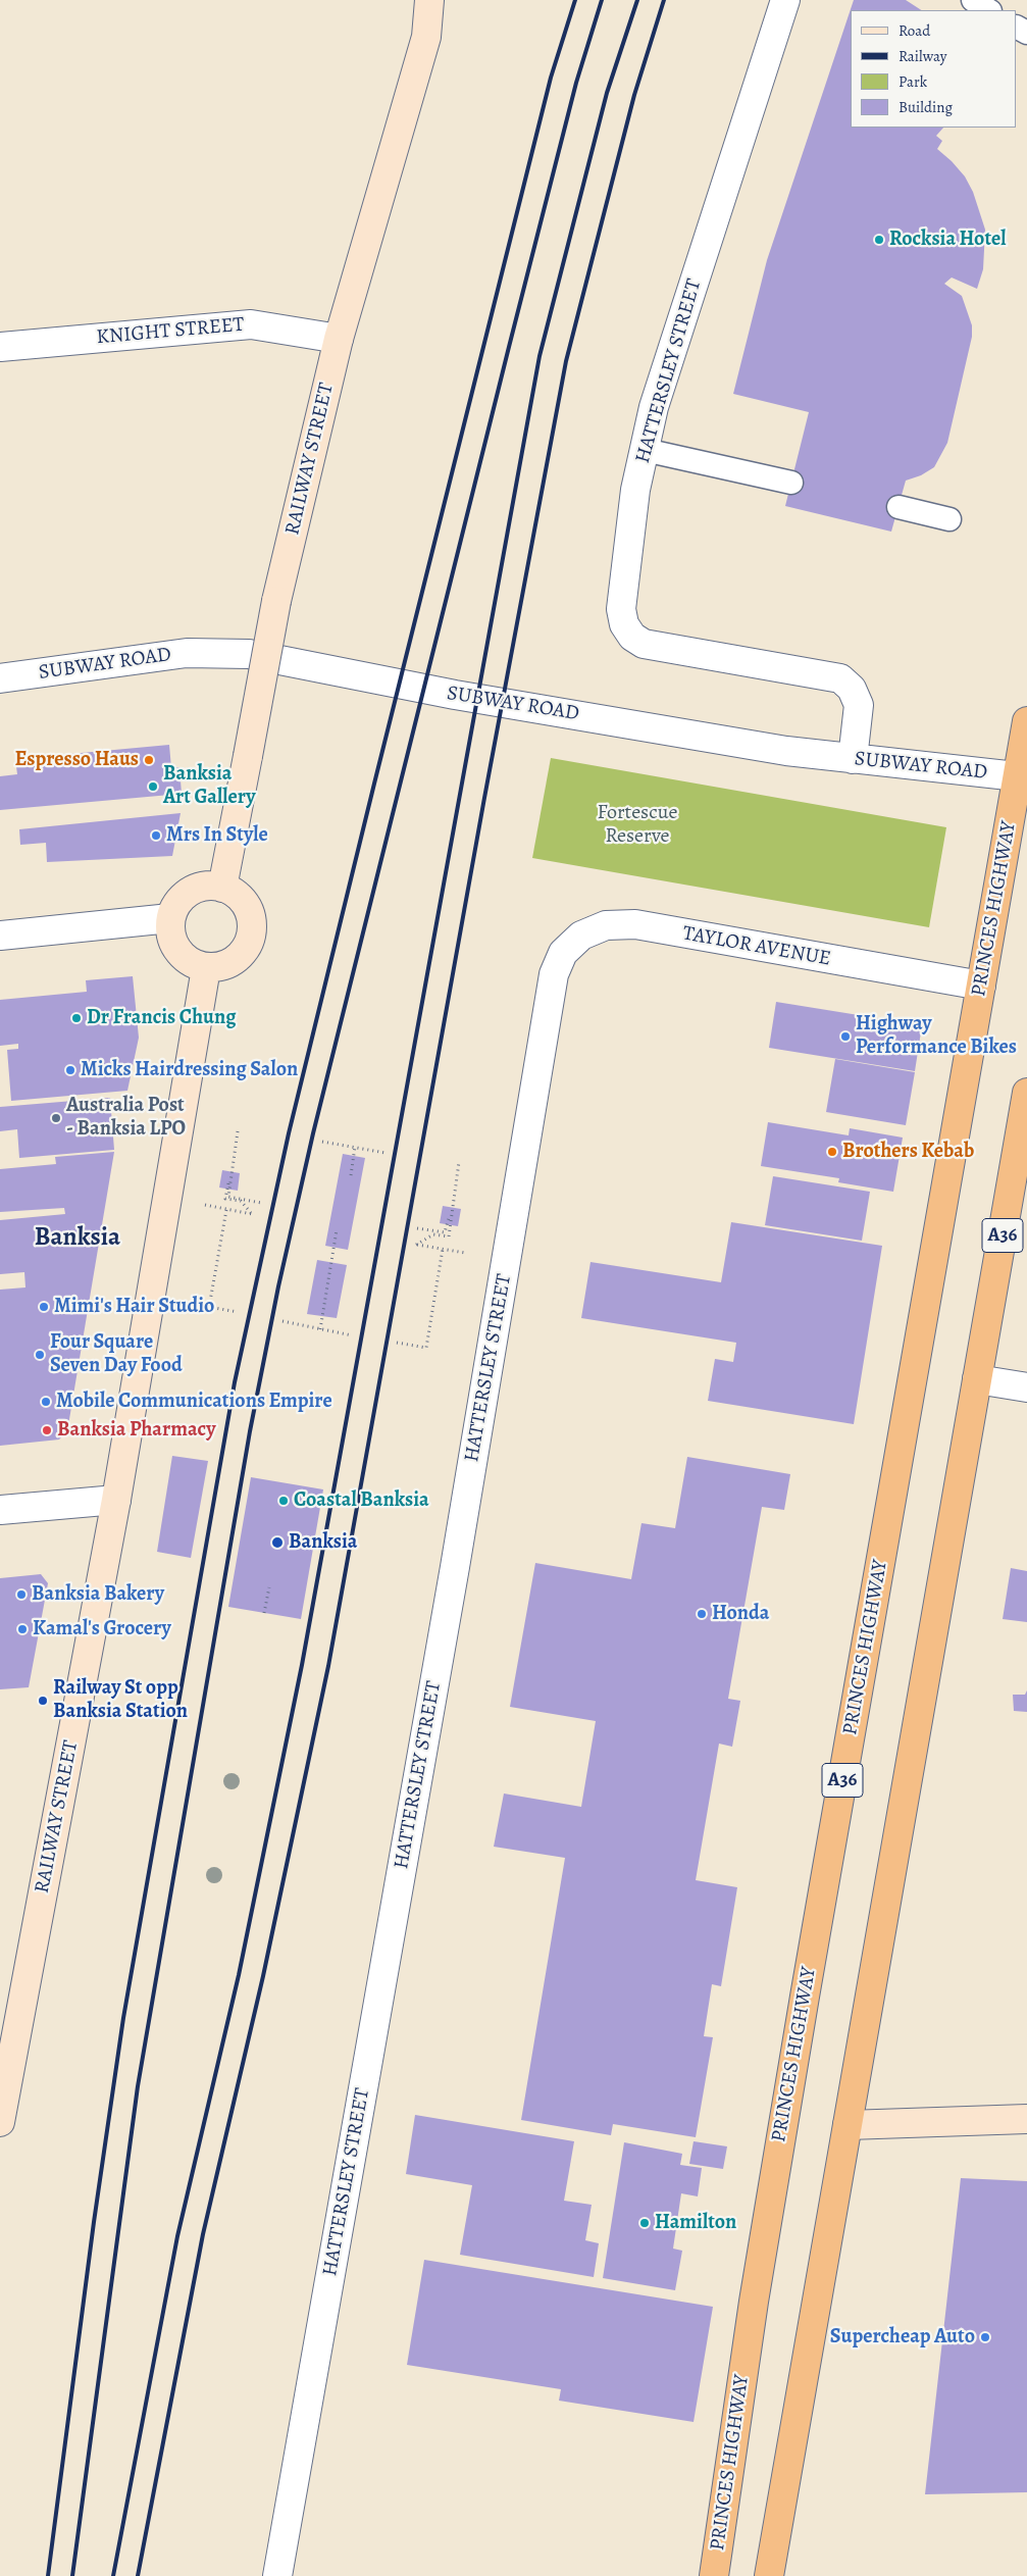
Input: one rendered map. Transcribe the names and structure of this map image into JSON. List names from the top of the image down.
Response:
{
  "streets": {
    "highway": ["PRINCES HIGHWAY", "A36"],
    "street": [
      "KNIGHT STREET",
      "HATTERSLEY STREET",
      "RAILWAY STREET",
      "SUBWAY ROAD",
      "TAYLOR AVENUE"
    ]
  },
  "crossings": [
    ["KNIGHT STREET", "RAILWAY STREET"],
    ["HATTERSLEY STREET", "SUBWAY ROAD"],
    ["HATTERSLEY STREET", "TAYLOR AVENUE"],
    ["SUBWAY ROAD", "PRINCES HIGHWAY"],
    ["PRINCES HIGHWAY", "TAYLOR AVENUE"]
  ],
  "districts": ["Banksia"],
  "parks": ["Fortescue Reserve"],
  "places": [
    "Rocksia Hotel",
    "Espresso Haus",
    "Banksia Art Gallery",
    "Mrs In Style",
    "Dr Francis Chung",
    "Highway Performance Bikes",
    "Micks Hairdressing Salon",
    "Australia Post - Banksia LPO",
    "Brothers Kebab",
    "Mimi's Hair Studio",
    "Four Square Seven Day Food",
    "Mobile Communications Empire",
    "Banksia Pharmacy",
    "Coastal Banksia",
    "Banksia",
    "Banksia Bakery",
    "Honda",
    "Kamal's Grocery",
    "Railway St opp Banksia Station",
    "Hamilton",
    "Supercheap Auto"
  ],
  "legend": [
    "Road",
    "Railway",
    "Park",
    "Building"
  ]
}
